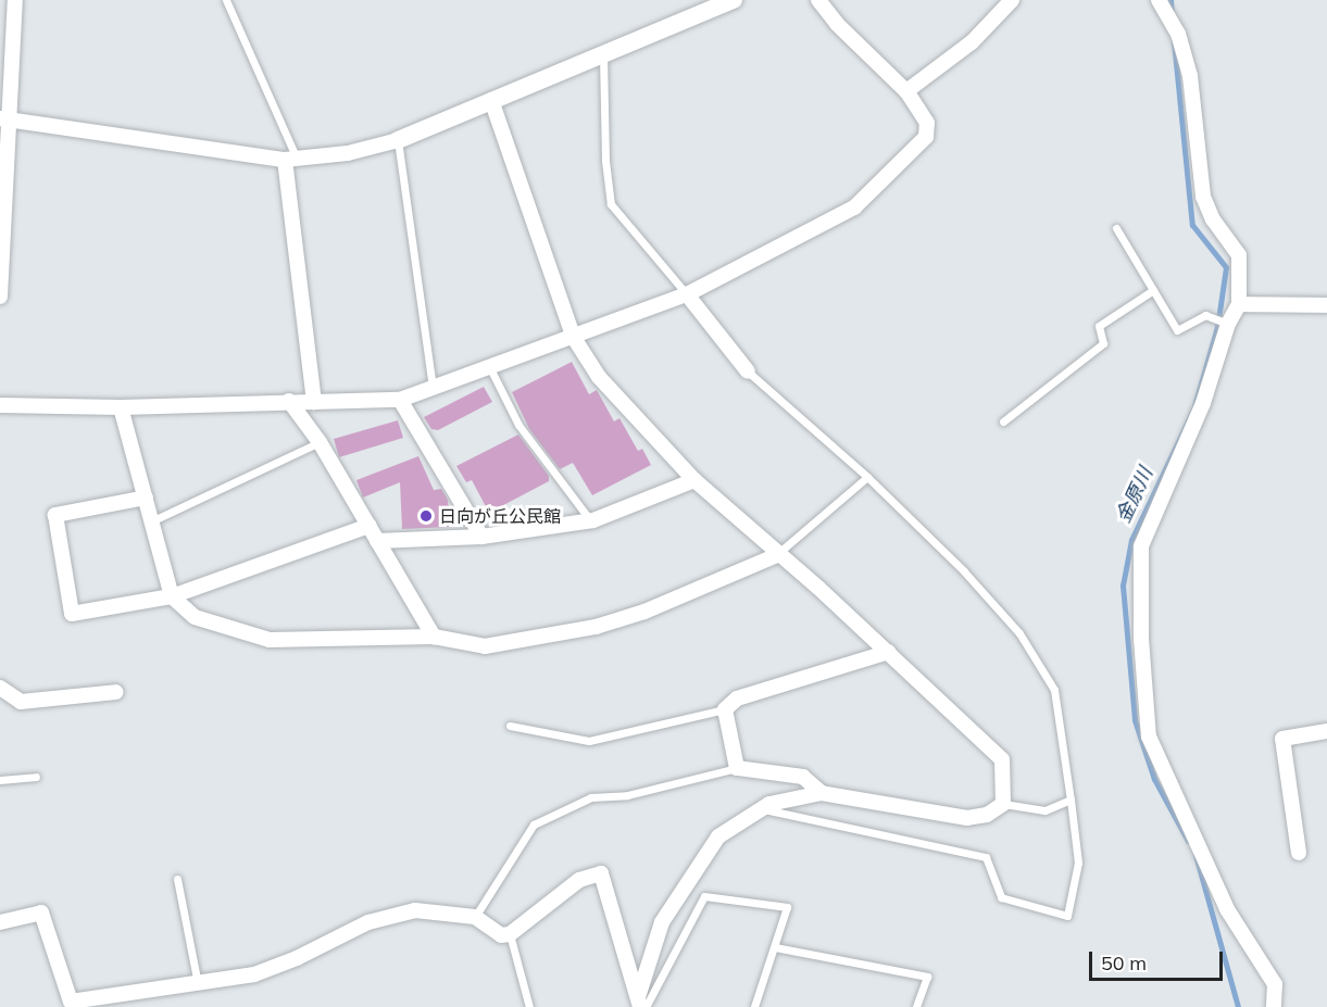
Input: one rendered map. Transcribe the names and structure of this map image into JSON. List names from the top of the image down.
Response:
{
  "water": ["金原川"],
  "places": ["日向が丘公民館"],
  "scale_bar": "50 m"
}
